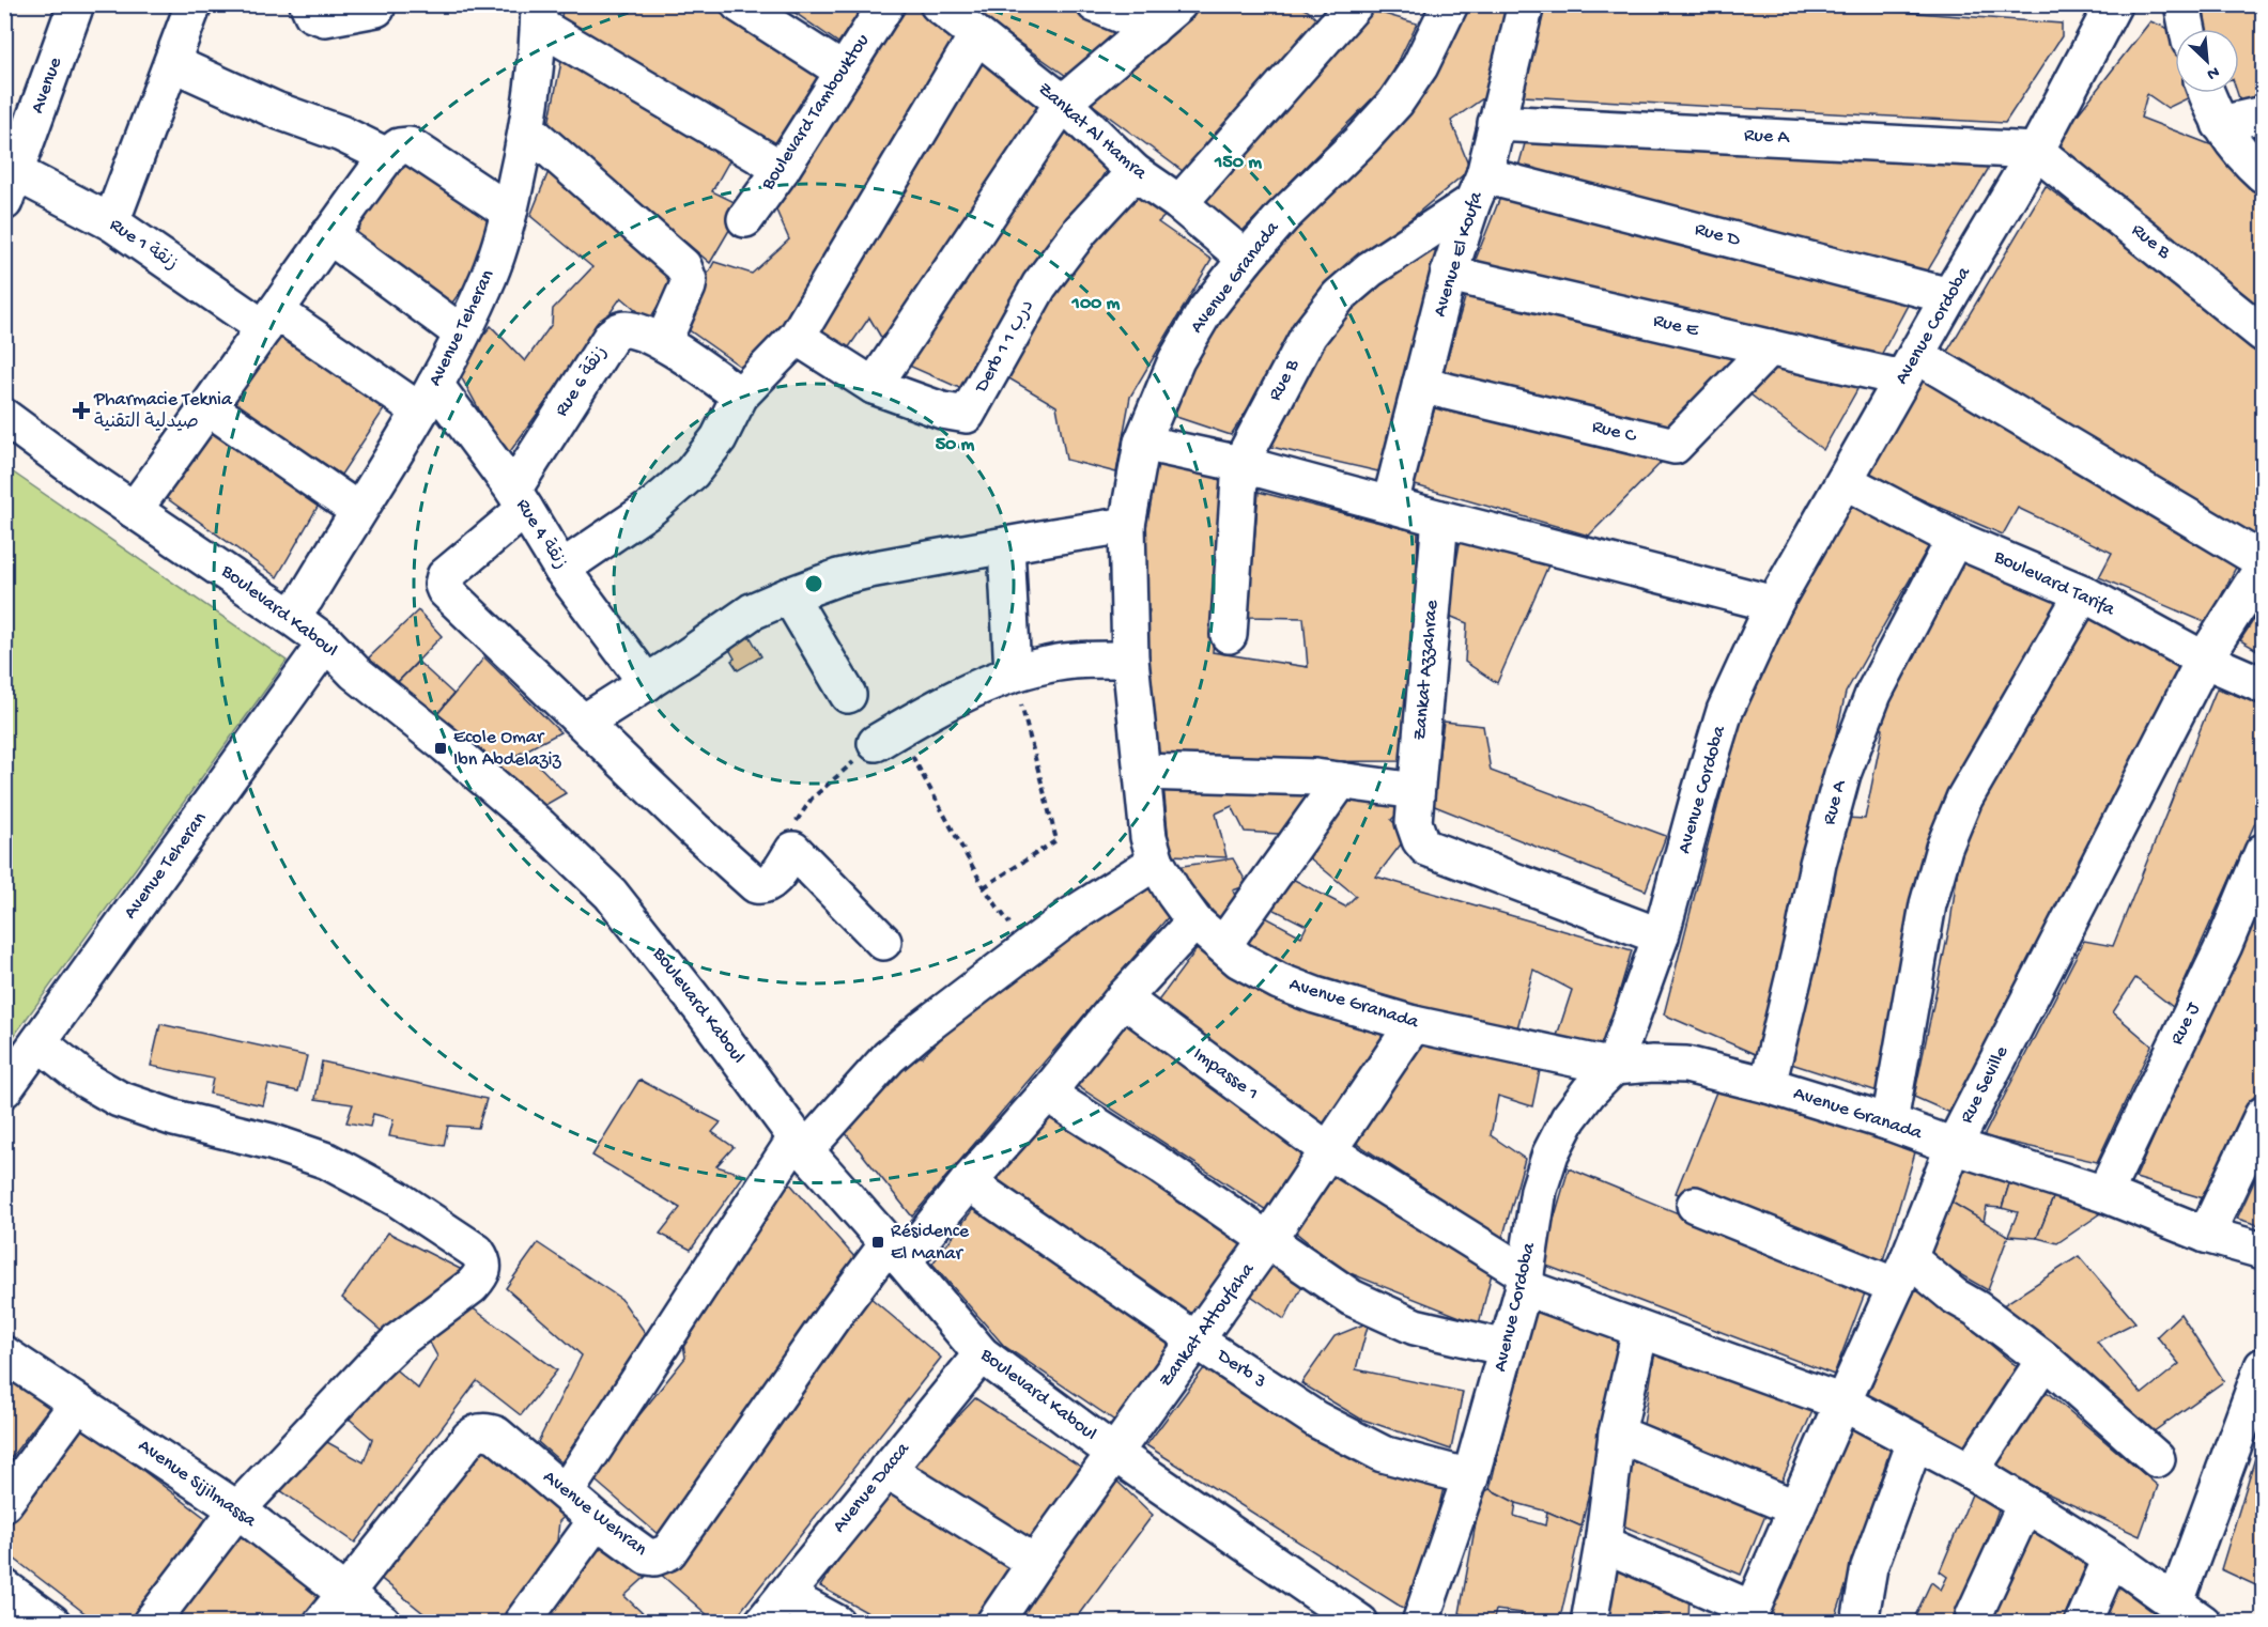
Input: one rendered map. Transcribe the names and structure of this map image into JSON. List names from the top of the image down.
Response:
{
  "streets": {
    "street": [
      "Avenue",
      "Boulevard Tambouktou",
      "Zankat Al Hamra",
      "Rue A",
      "Rue D",
      "Rue B",
      "Rue 1 زنقة",
      "Avenue El Koufa",
      "Avenue Granada",
      "Rue E",
      "Avenue Cordoba",
      "Avenue Teheran",
      "Derb 1 درب 1",
      "Rue 6 زنقة",
      "Rue C",
      "Rue 4 زنقة",
      "Boulevard Tarifa",
      "Boulevard Kaboul",
      "Zankat Azzahrae",
      "Rue J",
      "Impasse 1",
      "Rue Seville",
      "Zankat Attoufaha",
      "Derb 3",
      "Avenue Sijilmassa",
      "Avenue Dacca",
      "Avenue Wehran"
    ]
  },
  "crossings": [
    ["Avenue", "Rue 1 زنقة"],
    ["Zankat Al Hamra", "Avenue Granada"],
    ["Zankat Al Hamra", "Derb 1 درب 1"],
    ["Rue A", "Rue B"],
    ["Rue A", "Avenue El Koufa"],
    ["Rue A", "Avenue Granada"],
    ["Rue A", "Avenue Cordoba"],
    ["Rue A", "Boulevard Tarifa"],
    ["Rue D", "Rue B"],
    ["Rue D", "Avenue El Koufa"],
    ["Rue D", "Avenue Cordoba"],
    ["Rue B", "Avenue El Koufa"],
    ["Rue B", "Avenue Cordoba"],
    ["Rue 1 زنقة", "Avenue Teheran"],
    ["Rue 1 زنقة", "Rue 4 زنقة"],
    ["Avenue El Koufa", "Rue E"],
    ["Avenue El Koufa", "Rue C"],
    ["Avenue Granada", "Avenue Cordoba"],
    ["Avenue Granada", "Rue J"],
    ["Avenue Granada", "Rue Seville"],
    ["Avenue Granada", "Zankat Attoufaha"],
    ["Avenue Granada", "Avenue Wehran"],
    ["Rue E", "Avenue Cordoba"],
    ["Rue E", "Rue C"],
    ["Avenue Cordoba", "Boulevard Tarifa"],
    ["Avenue Cordoba", "Impasse 1"],
    ["Avenue Cordoba", "Derb 3"],
    ["Avenue Teheran", "Rue 4 زنقة"],
    ["Avenue Teheran", "Boulevard Kaboul"],
    ["Rue 6 زنقة", "Rue 4 زنقة"],
    ["Boulevard Tarifa", "Rue Seville"],
    ["Boulevard Kaboul", "Zankat Attoufaha"],
    ["Boulevard Kaboul", "Avenue Dacca"],
    ["Boulevard Kaboul", "Avenue Wehran"],
    ["Impasse 1", "Rue Seville"],
    ["Impasse 1", "Zankat Attoufaha"],
    ["Impasse 1", "Avenue Wehran"],
    ["Zankat Attoufaha", "Derb 3"],
    ["Derb 3", "Avenue Wehran"],
    ["Avenue Sijilmassa", "Avenue Wehran"]
  ],
  "places": {
    "health": ["Pharmacie Teknia صيدلية التقنية"],
    "transit": ["Ecole Omar Ibn Abdelaziz", "Résidence El Manar"]
  },
  "north": "bottom right",
  "rings": ["150 m", "100 m", "50 m"]
}
